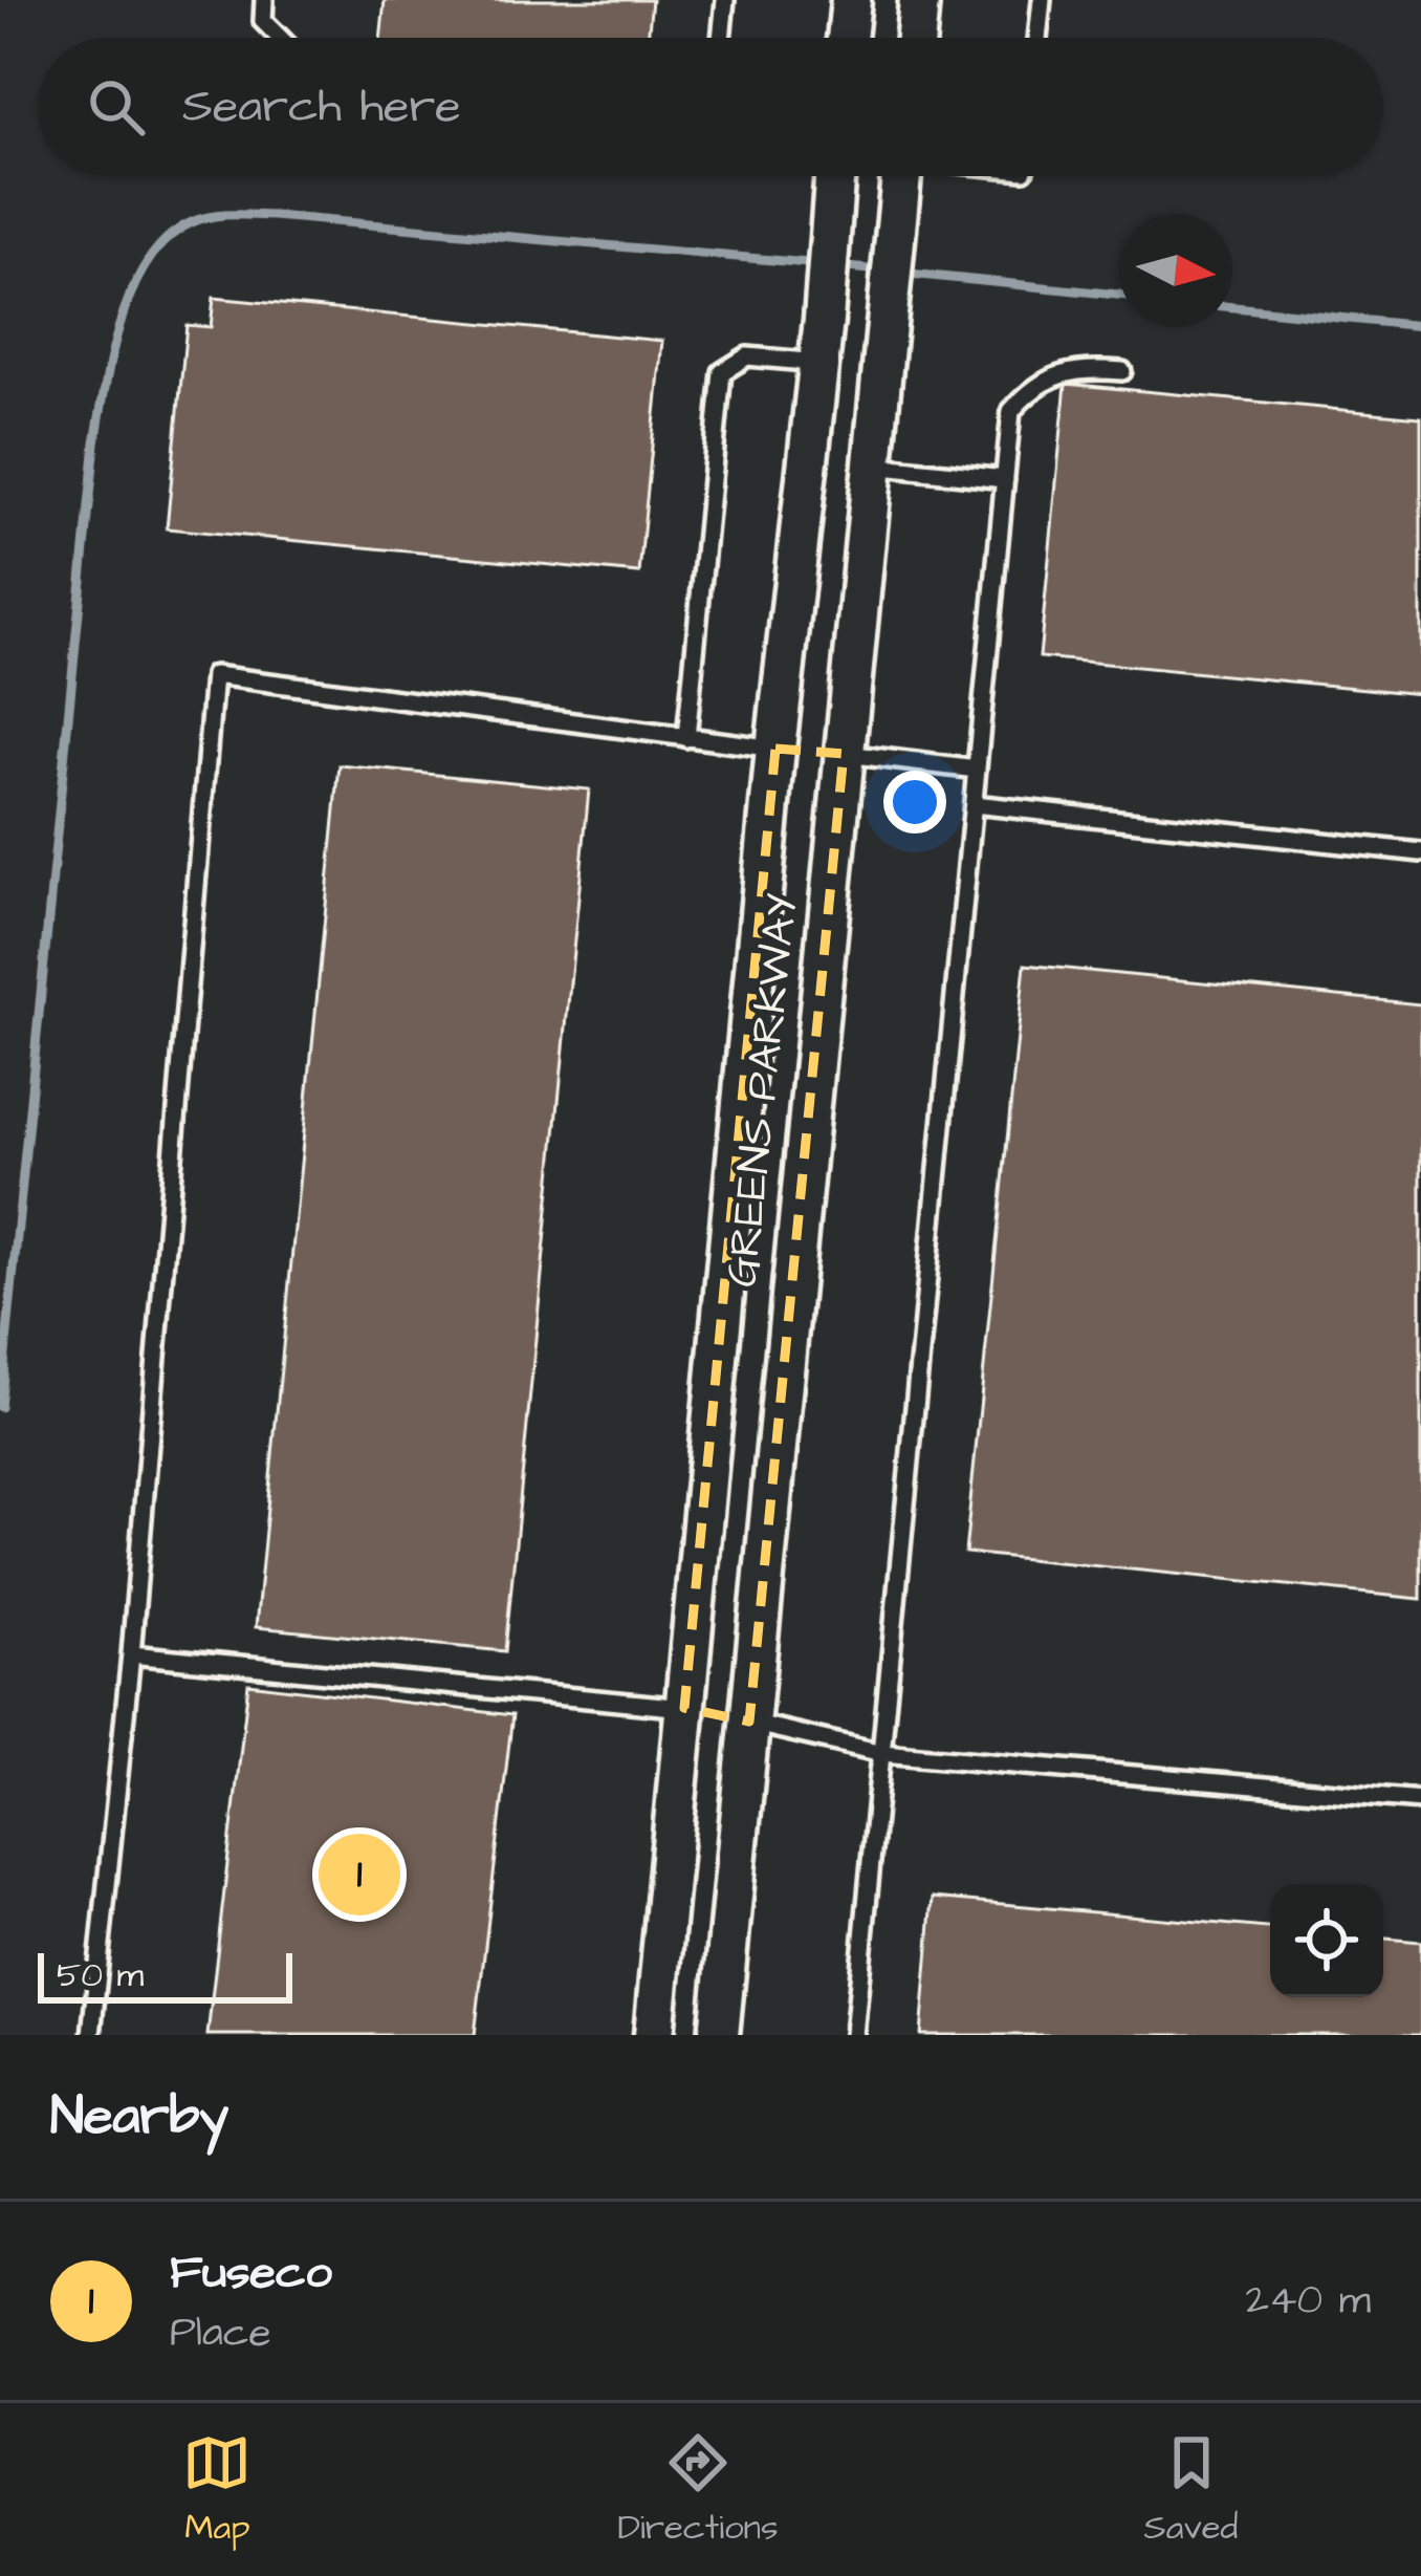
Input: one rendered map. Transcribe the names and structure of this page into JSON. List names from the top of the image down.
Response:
{
  "streets": {
    "street": ["GREENS PARKWAY"]
  },
  "scale_bar": "50 m",
  "north": "right",
  "page": {
    "search": "Search here",
    "pins": "1",
    "scale": "50 m",
    "heading": "Nearby",
    "list": [
      {
        "mark": "1",
        "name": "Fuseco",
        "note": "Place",
        "value": "240 m"
      }
    ],
    "nav": ["Map", "Directions", "Saved"]
  }
}
